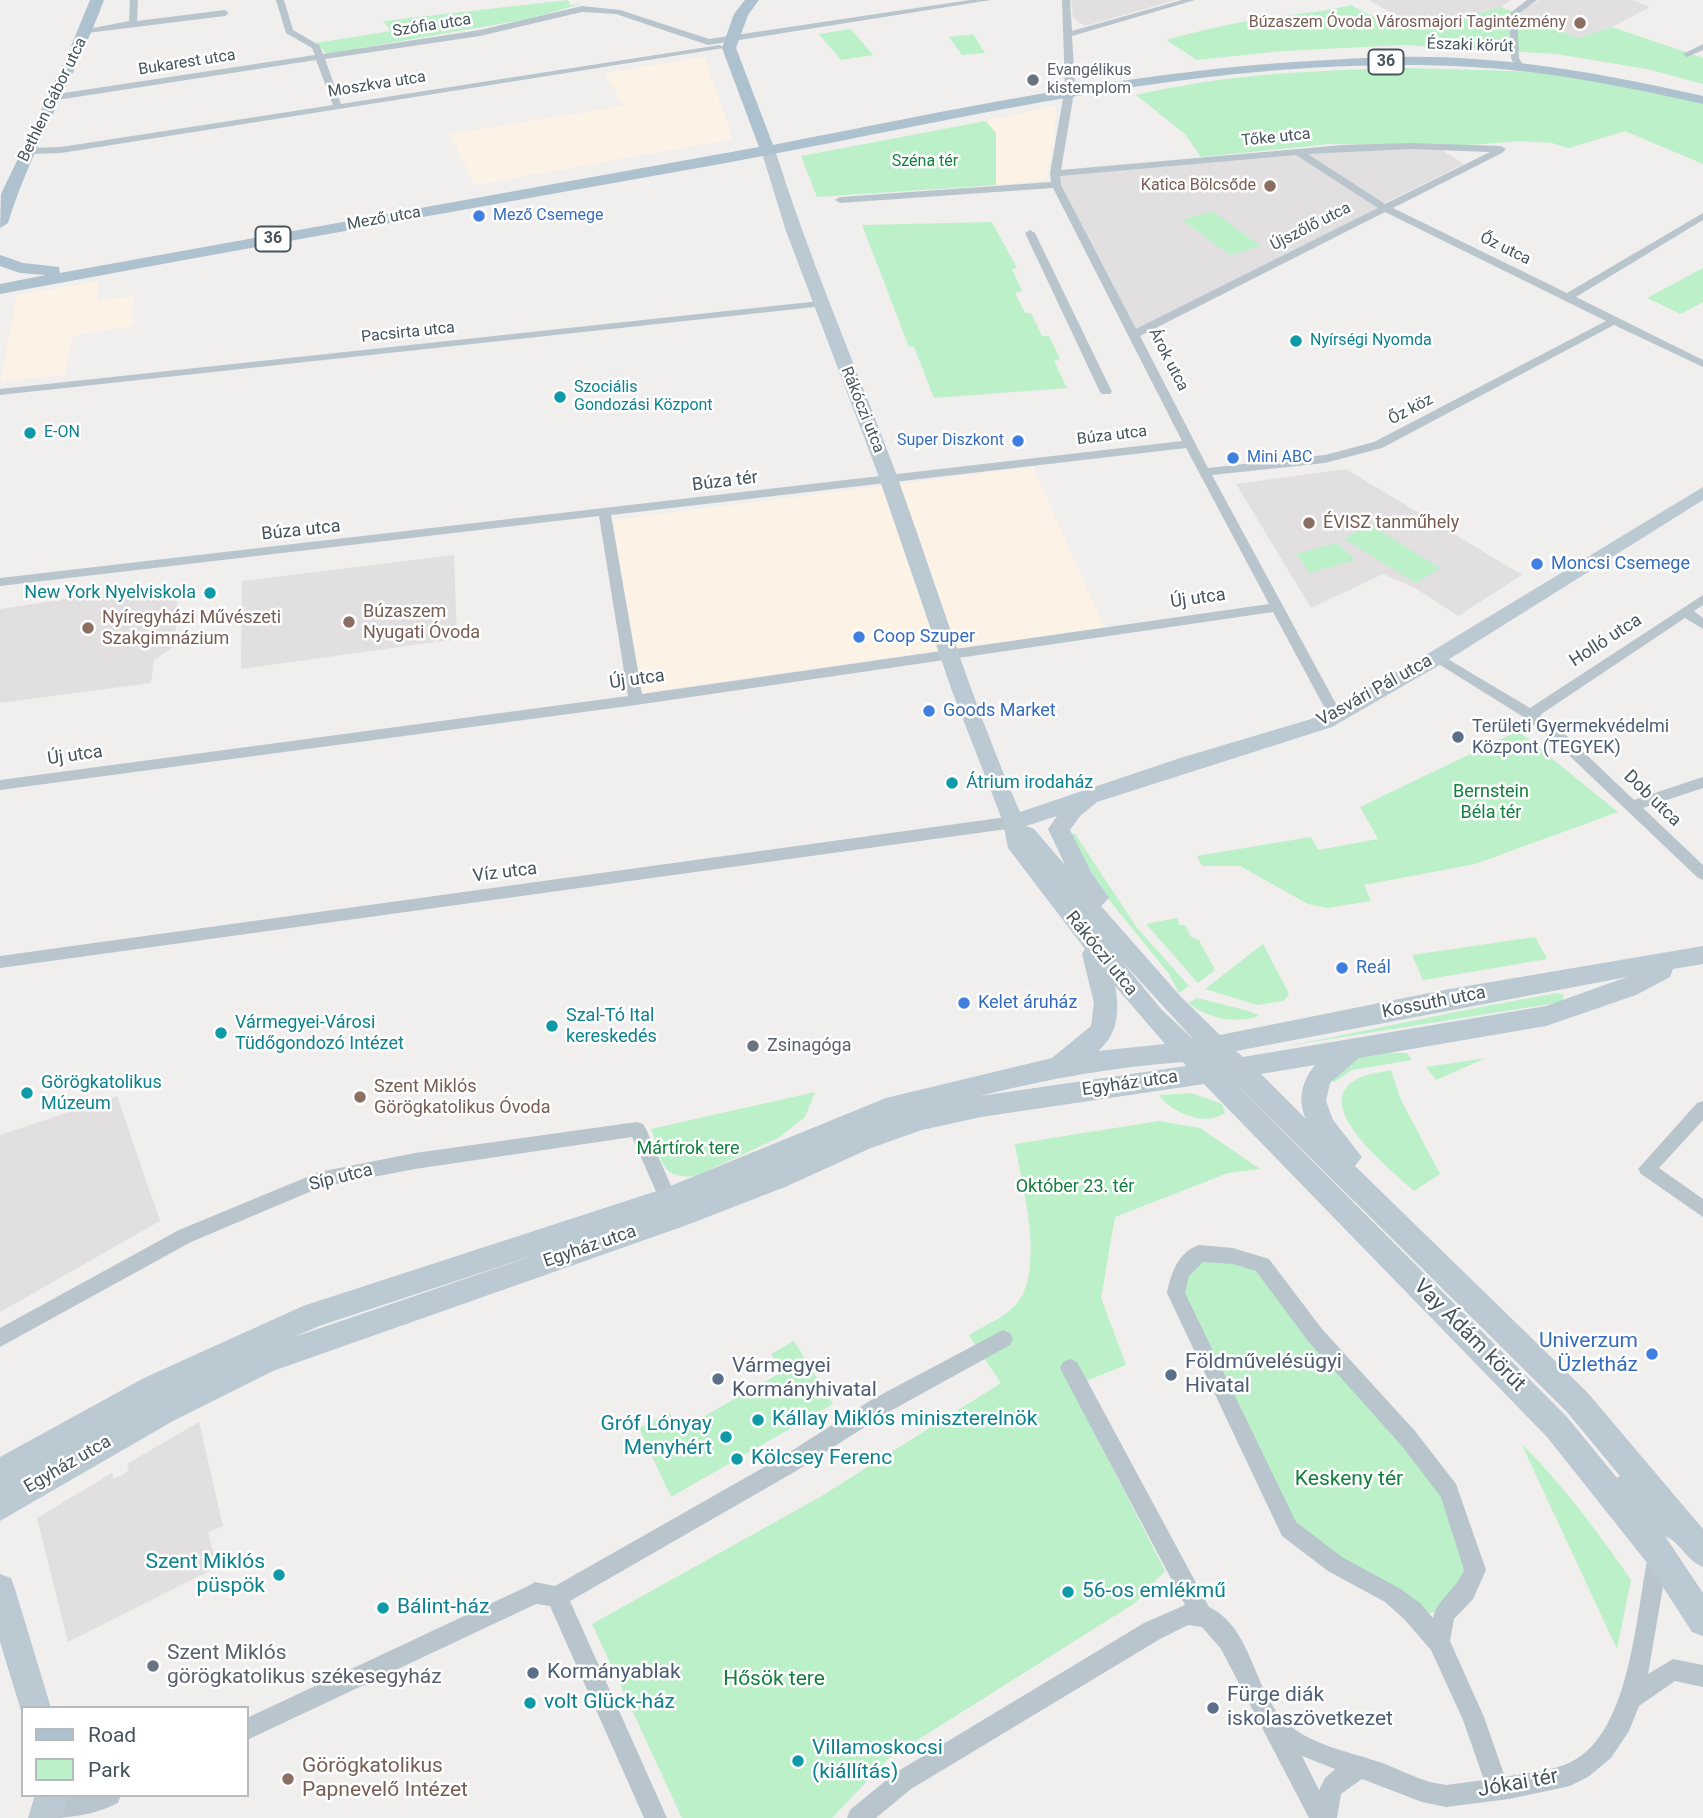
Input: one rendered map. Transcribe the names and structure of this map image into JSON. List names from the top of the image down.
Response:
{
  "streets": {
    "main road": [
      "Északi körút",
      "36",
      "Bethlen Gábor utca",
      "Mező utca",
      "Rákóczi utca"
    ],
    "street": [
      "Szófia utca",
      "Bukarest utca",
      "Moszkva utca",
      "Tőke utca",
      "Újszőlő utca",
      "Őz utca",
      "Pacsirta utca",
      "Árok utca",
      "Őz köz",
      "Búza utca",
      "Búza tér",
      "Új utca",
      "Holló utca",
      "Vasvári Pál utca",
      "Dob utca",
      "Víz utca",
      "Kossuth utca",
      "Egyház utca",
      "Síp utca",
      "Vay Ádám körút",
      "Jókai tér"
    ]
  },
  "crossings": [
    ["Szófia utca", "Bukarest utca"],
    ["Szófia utca", "Moszkva utca"],
    ["Északi körút", "36"],
    ["36", "Mező utca"],
    ["36", "Rákóczi utca"],
    ["Bukarest utca", "Bethlen Gábor utca"],
    ["Moszkva utca", "Bethlen Gábor utca"],
    ["Moszkva utca", "Rákóczi utca"],
    ["Tőke utca", "Újszőlő utca"],
    ["Tőke utca", "Őz utca"],
    ["Tőke utca", "Árok utca"],
    ["Mező utca", "Rákóczi utca"],
    ["Újszőlő utca", "Őz utca"],
    ["Újszőlő utca", "Árok utca"],
    ["Őz utca", "Őz köz"],
    ["Pacsirta utca", "Rákóczi utca"],
    ["Árok utca", "Őz köz"],
    ["Árok utca", "Búza utca"],
    ["Árok utca", "Új utca"],
    ["Árok utca", "Vasvári Pál utca"],
    ["Rákóczi utca", "Búza tér"],
    ["Rákóczi utca", "Új utca"],
    ["Rákóczi utca", "Vasvári Pál utca"],
    ["Rákóczi utca", "Víz utca"],
    ["Rákóczi utca", "Kossuth utca"],
    ["Rákóczi utca", "Egyház utca"],
    ["Rákóczi utca", "Vay Ádám körút"],
    ["Búza utca", "Búza tér"],
    ["Holló utca", "Dob utca"],
    ["Vasvári Pál utca", "Dob utca"],
    ["Vasvári Pál utca", "Víz utca"],
    ["Kossuth utca", "Egyház utca"],
    ["Kossuth utca", "Vay Ádám körút"],
    ["Egyház utca", "Síp utca"],
    ["Egyház utca", "Vay Ádám körút"],
    ["Vay Ádám körút", "Jókai tér"]
  ],
  "parks": [
    "Széna tér",
    "Bernstein Béla tér",
    "Mártírok tere",
    "Október 23. tér",
    "Keskeny tér",
    "Hősök tere"
  ],
  "places": [
    "Búzaszem Óvoda Városmajori Tagintézmény",
    "Evangélikus kistemplom",
    "Katica Bölcsőde",
    "Mező Csemege",
    "Nyírségi Nyomda",
    "Szociális Gondozási Központ",
    "E-ON",
    "Super Diszkont",
    "Mini ABC",
    "ÉVISZ tanműhely",
    "Moncsi Csemege",
    "New York Nyelviskola",
    "Búzaszem Nyugati Óvoda",
    "Nyíregyházi Művészeti Szakgimnázium",
    "Coop Szuper",
    "Goods Market",
    "Területi Gyermekvédelmi Központ (TEGYEK)",
    "Átrium irodaház",
    "Reál",
    "Kelet áruház",
    "Szal-Tó Ital kereskedés",
    "Vármegyei-Városi Tüdőgondozó Intézet",
    "Zsinagóga",
    "Görögkatolikus Múzeum",
    "Szent Miklós Görögkatolikus Óvoda",
    "Univerzum Üzletház",
    "Földművelésügyi Hivatal",
    "Vármegyei Kormányhivatal",
    "Kállay Miklós miniszterelnök",
    "Gróf Lónyay Menyhért",
    "Kölcsey Ferenc",
    "Szent Miklós püspök",
    "56-os emlékmű",
    "Bálint-ház",
    "Szent Miklós görögkatolikus székesegyház",
    "Kormányablak",
    "volt Glück-ház",
    "Fürge diák iskolaszövetkezet",
    "Villamoskocsi (kiállítás)",
    "Görögkatolikus Papnevelő Intézet"
  ],
  "legend": ["Road", "Park"]
}
